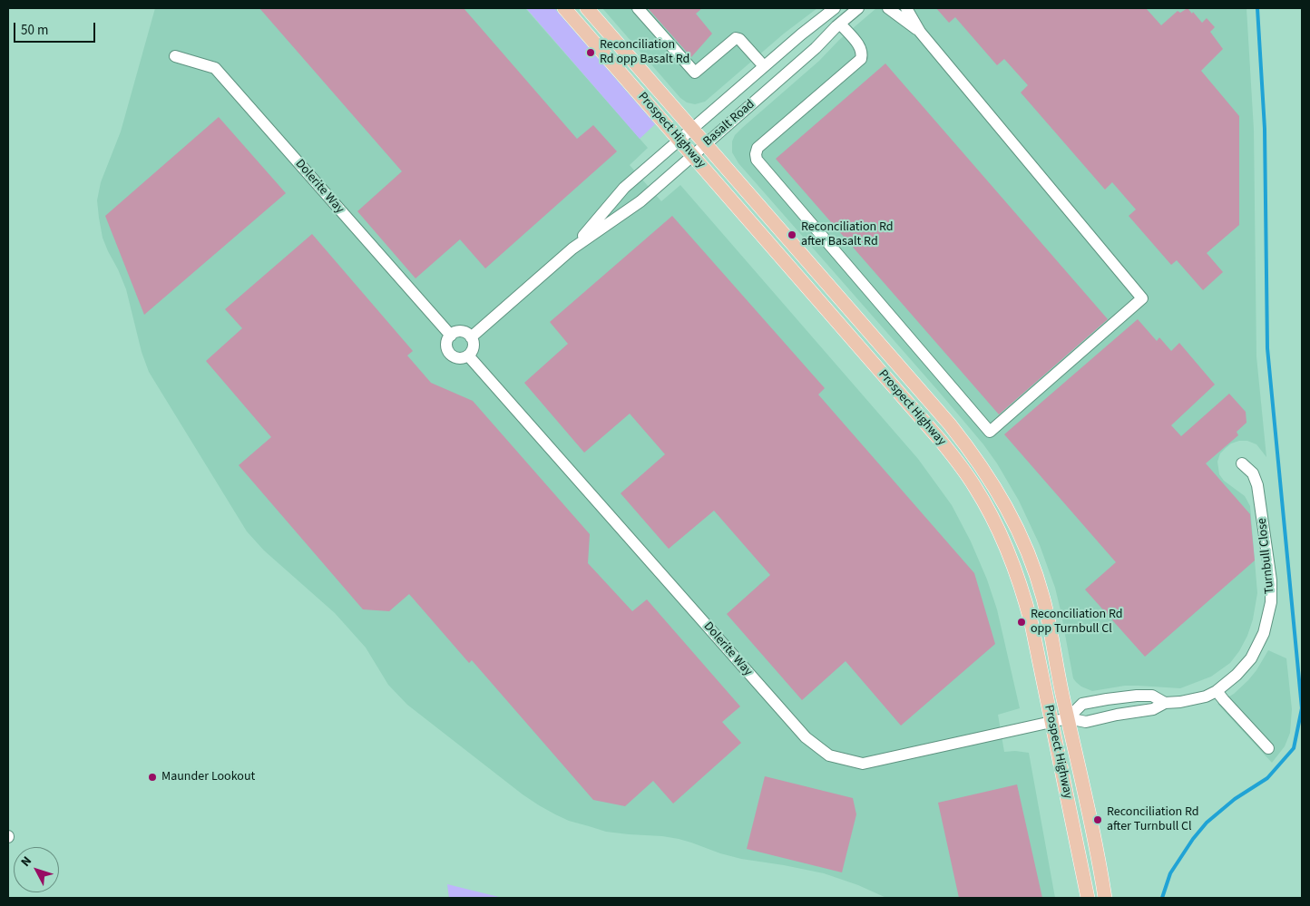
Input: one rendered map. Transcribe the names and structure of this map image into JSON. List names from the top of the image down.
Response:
{
  "streets": {
    "main road": ["Prospect Highway"],
    "street": ["Basalt Road", "Dolerite Way", "Turnbull Close"]
  },
  "crossings": [
    ["Basalt Road", "Prospect Highway"],
    ["Basalt Road", "Dolerite Way"],
    ["Prospect Highway", "Dolerite Way"],
    ["Prospect Highway", "Turnbull Close"],
    ["Dolerite Way", "Turnbull Close"]
  ],
  "places": [
    "Reconciliation Rd opp Basalt Rd",
    "Reconciliation Rd after Basalt Rd",
    "Reconciliation Rd opp Turnbull Cl",
    "Maunder Lookout",
    "Reconciliation Rd after Turnbull Cl"
  ],
  "scale_bar": "50 m",
  "north": "top left"
}
